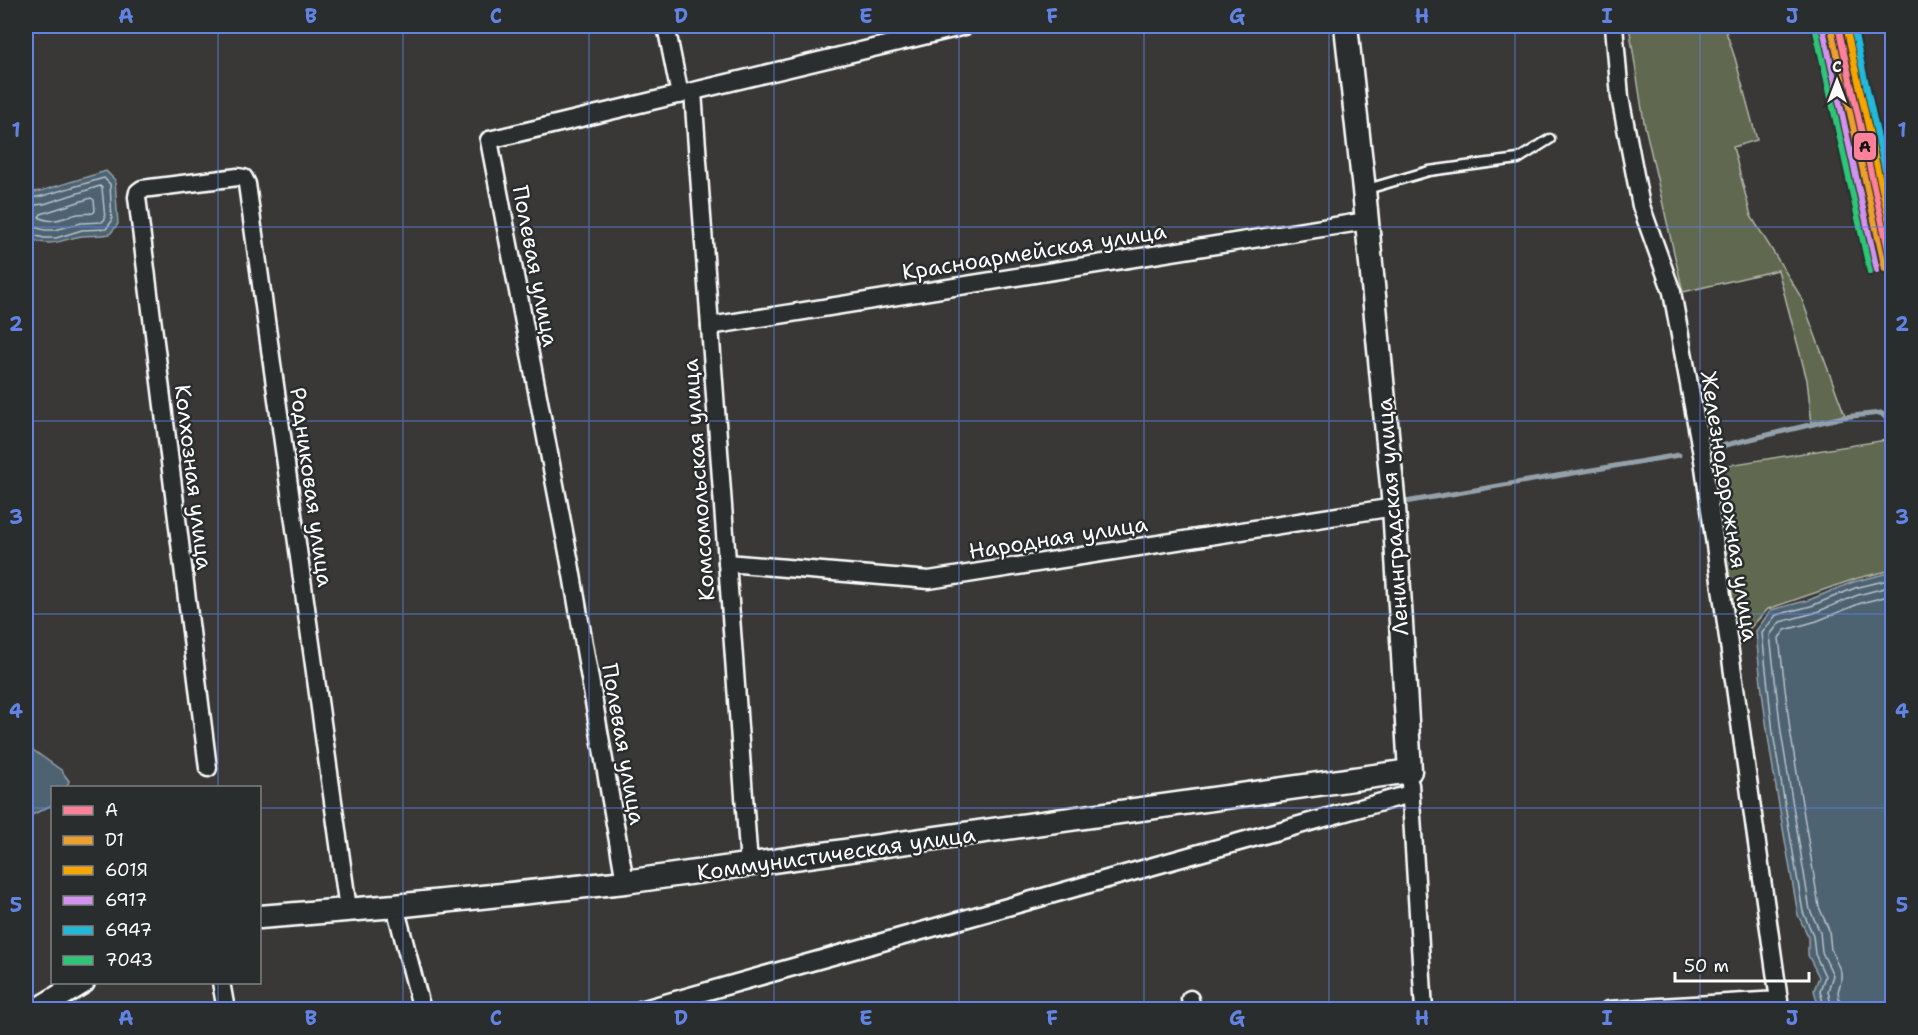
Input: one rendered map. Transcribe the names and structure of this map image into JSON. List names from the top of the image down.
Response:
{
  "streets": {
    "street": [
      "Красноармейская улица",
      "Полевая улица",
      "Колхозная улица",
      "Комсомольская улица",
      "Родниковая улица",
      "Железнодорожная улица",
      "Ленинградская улица",
      "Народная улица",
      "Коммунистическая улица"
    ]
  },
  "crossings": [
    ["Красноармейская улица", "Комсомольская улица"],
    ["Красноармейская улица", "Ленинградская улица"],
    ["Полевая улица", "Комсомольская улица"],
    ["Полевая улица", "Коммунистическая улица"],
    ["Колхозная улица", "Родниковая улица"],
    ["Комсомольская улица", "Народная улица"],
    ["Комсомольская улица", "Коммунистическая улица"],
    ["Родниковая улица", "Коммунистическая улица"],
    ["Ленинградская улица", "Народная улица"],
    ["Ленинградская улица", "Коммунистическая улица"]
  ],
  "lines": [
    "transit line A",
    "transit line 601Я",
    "transit line 6947",
    "transit line D1",
    "transit line 6917",
    "transit line 7043"
  ],
  "legend": [
    "A",
    "D1",
    "601Я",
    "6917",
    "6947",
    "7043"
  ],
  "scale_bar": "50 m",
  "north": "top",
  "grid": {
    "columns": [
      "A",
      "B",
      "C",
      "D",
      "E",
      "F",
      "G",
      "H",
      "I",
      "J"
    ],
    "rows": [
      "1",
      "2",
      "3",
      "4",
      "5"
    ]
  }
}
